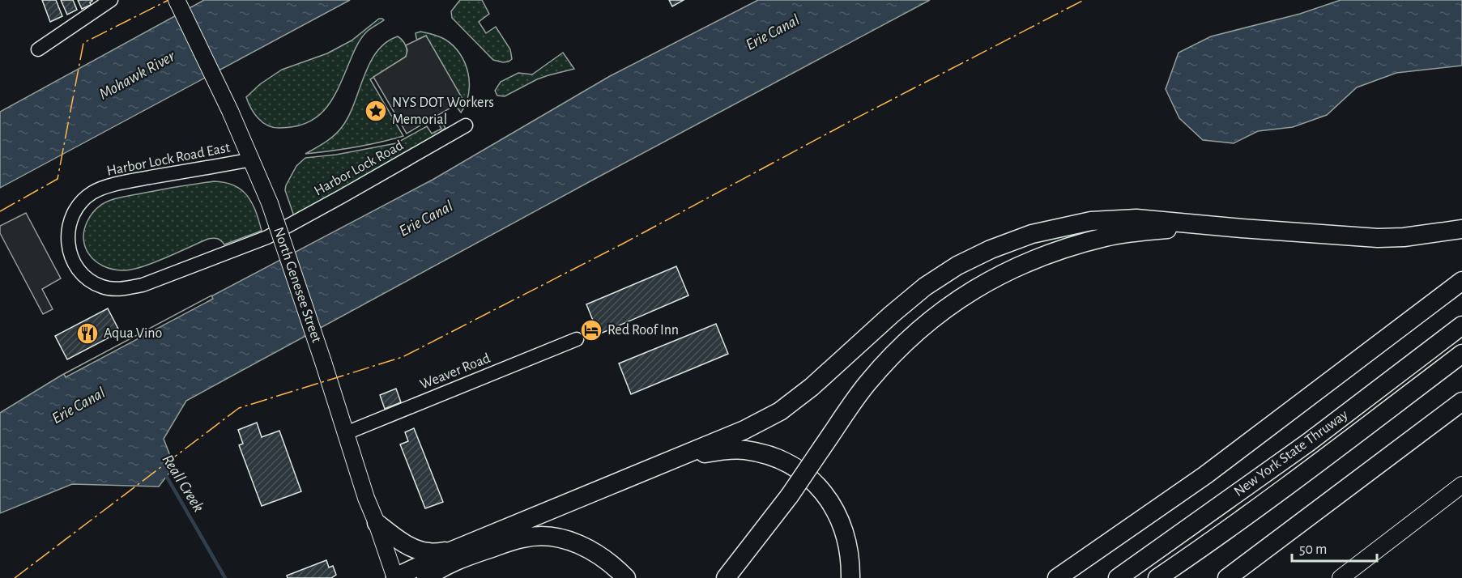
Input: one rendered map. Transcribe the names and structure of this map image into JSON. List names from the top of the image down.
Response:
{
  "streets": {
    "highway": ["New York State Thruway"],
    "main road": ["North Genesee Street"],
    "street": ["Harbor Lock Road East", "Harbor Lock Road", "Weaver Road"]
  },
  "crossings": [
    ["Harbor Lock Road East", "Harbor Lock Road"],
    ["Harbor Lock Road East", "North Genesee Street"],
    ["North Genesee Street", "Weaver Road"]
  ],
  "water": ["Erie Canal", "Mohawk River", "Reall Creek"],
  "places": {
    "place": ["NYS DOT Workers Memorial"],
    "hotel": ["Red Roof Inn"],
    "restaurant": ["Aqua Vino"]
  },
  "scale_bar": "50 m"
}
